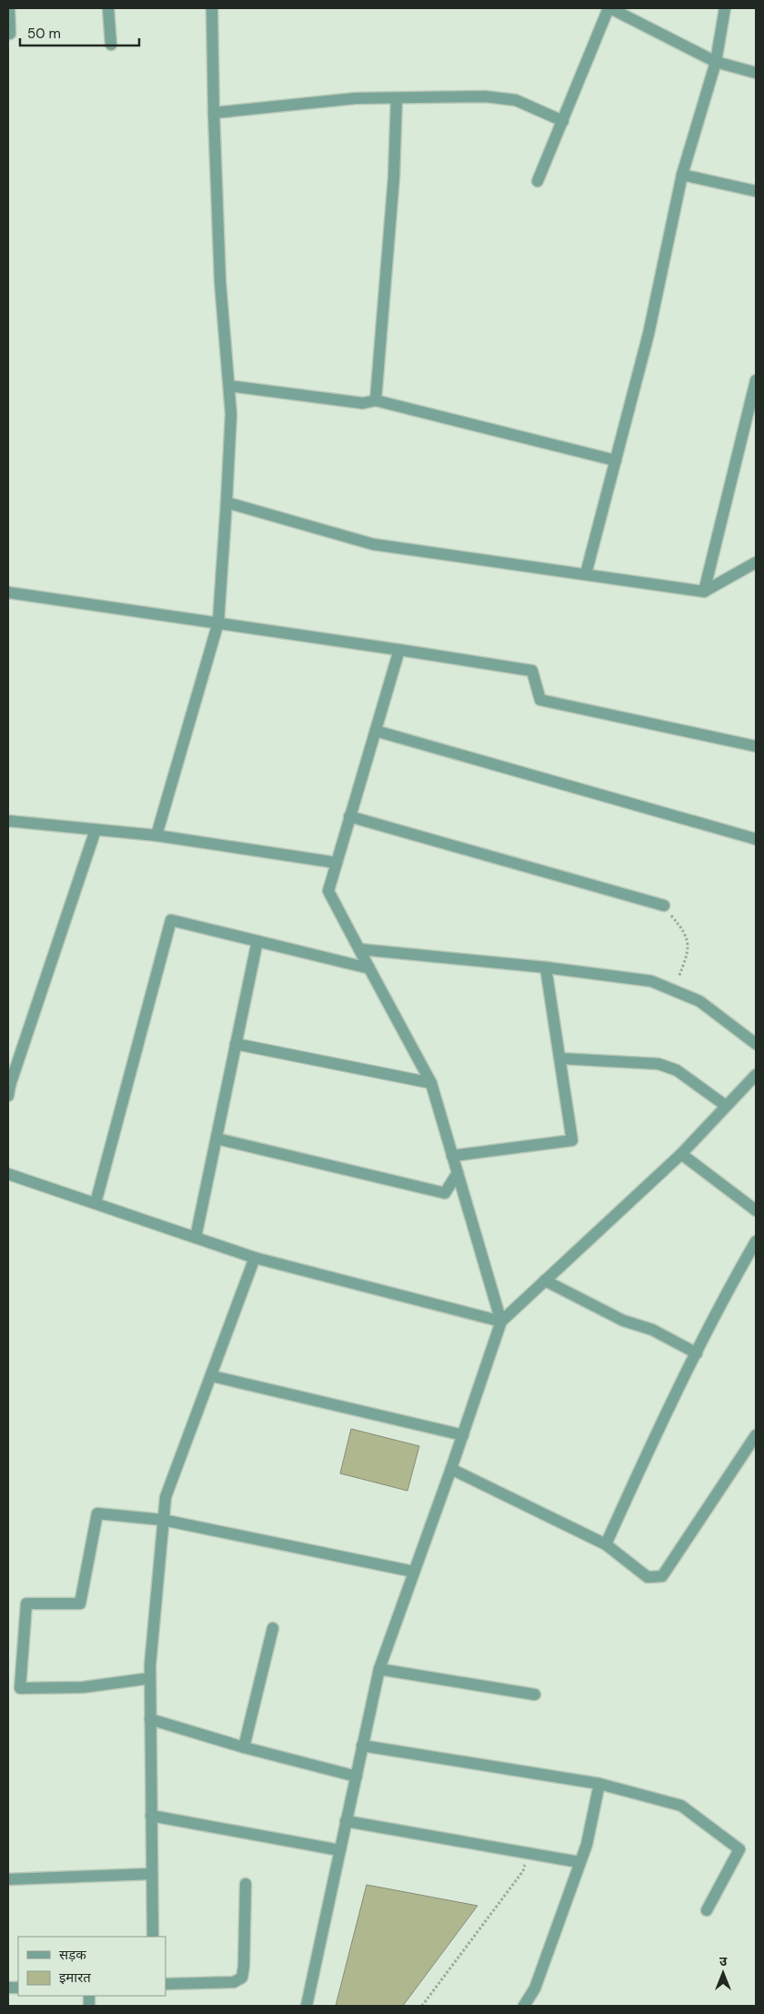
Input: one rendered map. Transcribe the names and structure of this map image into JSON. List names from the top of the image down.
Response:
{
  "legend": ["सड़क", "इमारत"],
  "scale_bar": "50 m",
  "north": "top"
}
